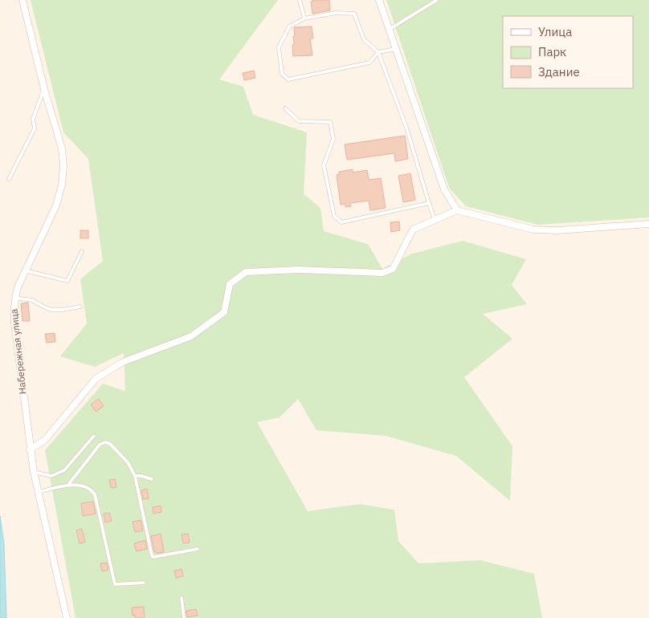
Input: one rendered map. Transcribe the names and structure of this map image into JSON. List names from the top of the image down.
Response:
{
  "streets": {
    "street": ["Набережная улица"]
  },
  "legend": ["Улица", "Парк", "Здание"]
}
